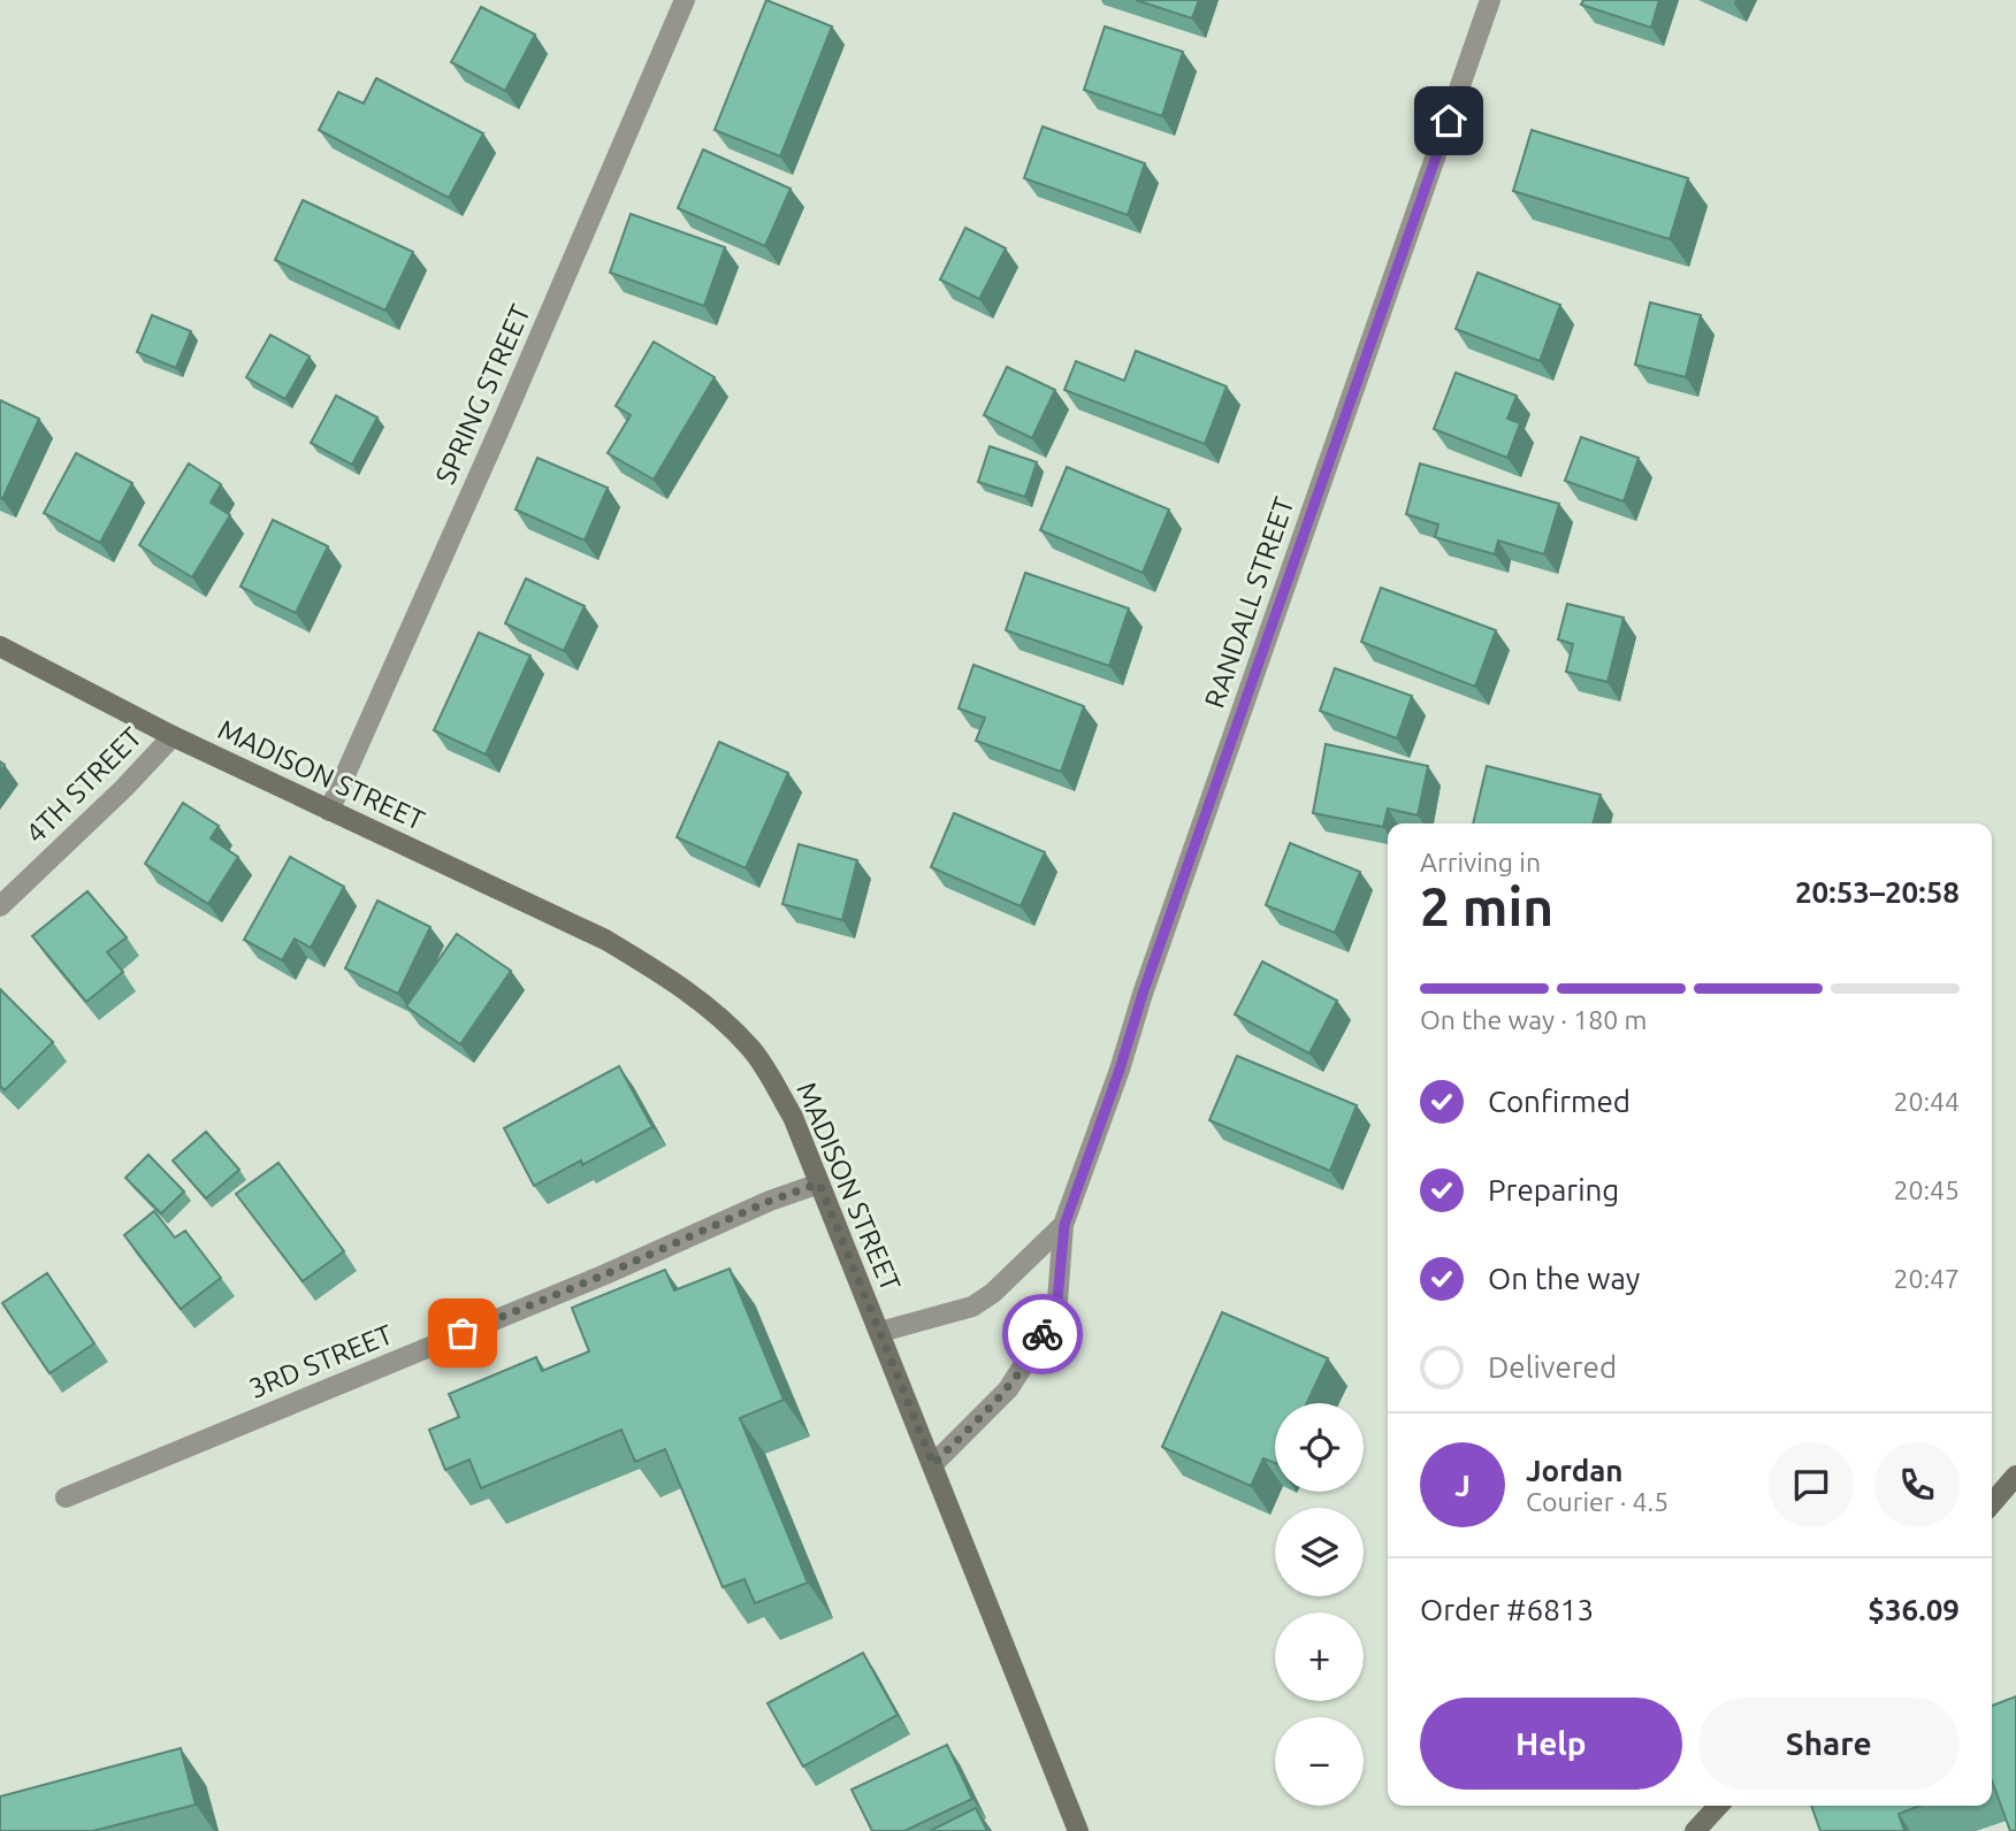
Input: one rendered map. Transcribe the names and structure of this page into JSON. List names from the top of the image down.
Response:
{
  "streets": {
    "street": [
      "SPRING STREET",
      "RANDALL STREET",
      "MADISON STREET",
      "4TH STREET",
      "3RD STREET"
    ]
  },
  "crossings": [
    ["SPRING STREET", "MADISON STREET"],
    ["RANDALL STREET", "MADISON STREET"],
    ["MADISON STREET", "4TH STREET"],
    ["MADISON STREET", "3RD STREET"]
  ],
  "page": {
    "heading": ["2 min", "Arriving in", "20:53–20:58"],
    "panel": [
      "Jordan",
      "Courier · 4.5",
      "Order #6813",
      "$36.09"
    ],
    "bar": "On the way · 180 m",
    "list": [
      ["Confirmed", "20:44"],
      ["Preparing", "20:45"],
      ["On the way", "20:47"],
      "Delivered"
    ],
    "map_buttons": ["+", "−"],
    "round": "J",
    "buttons": ["Help", "Share"]
  }
}
